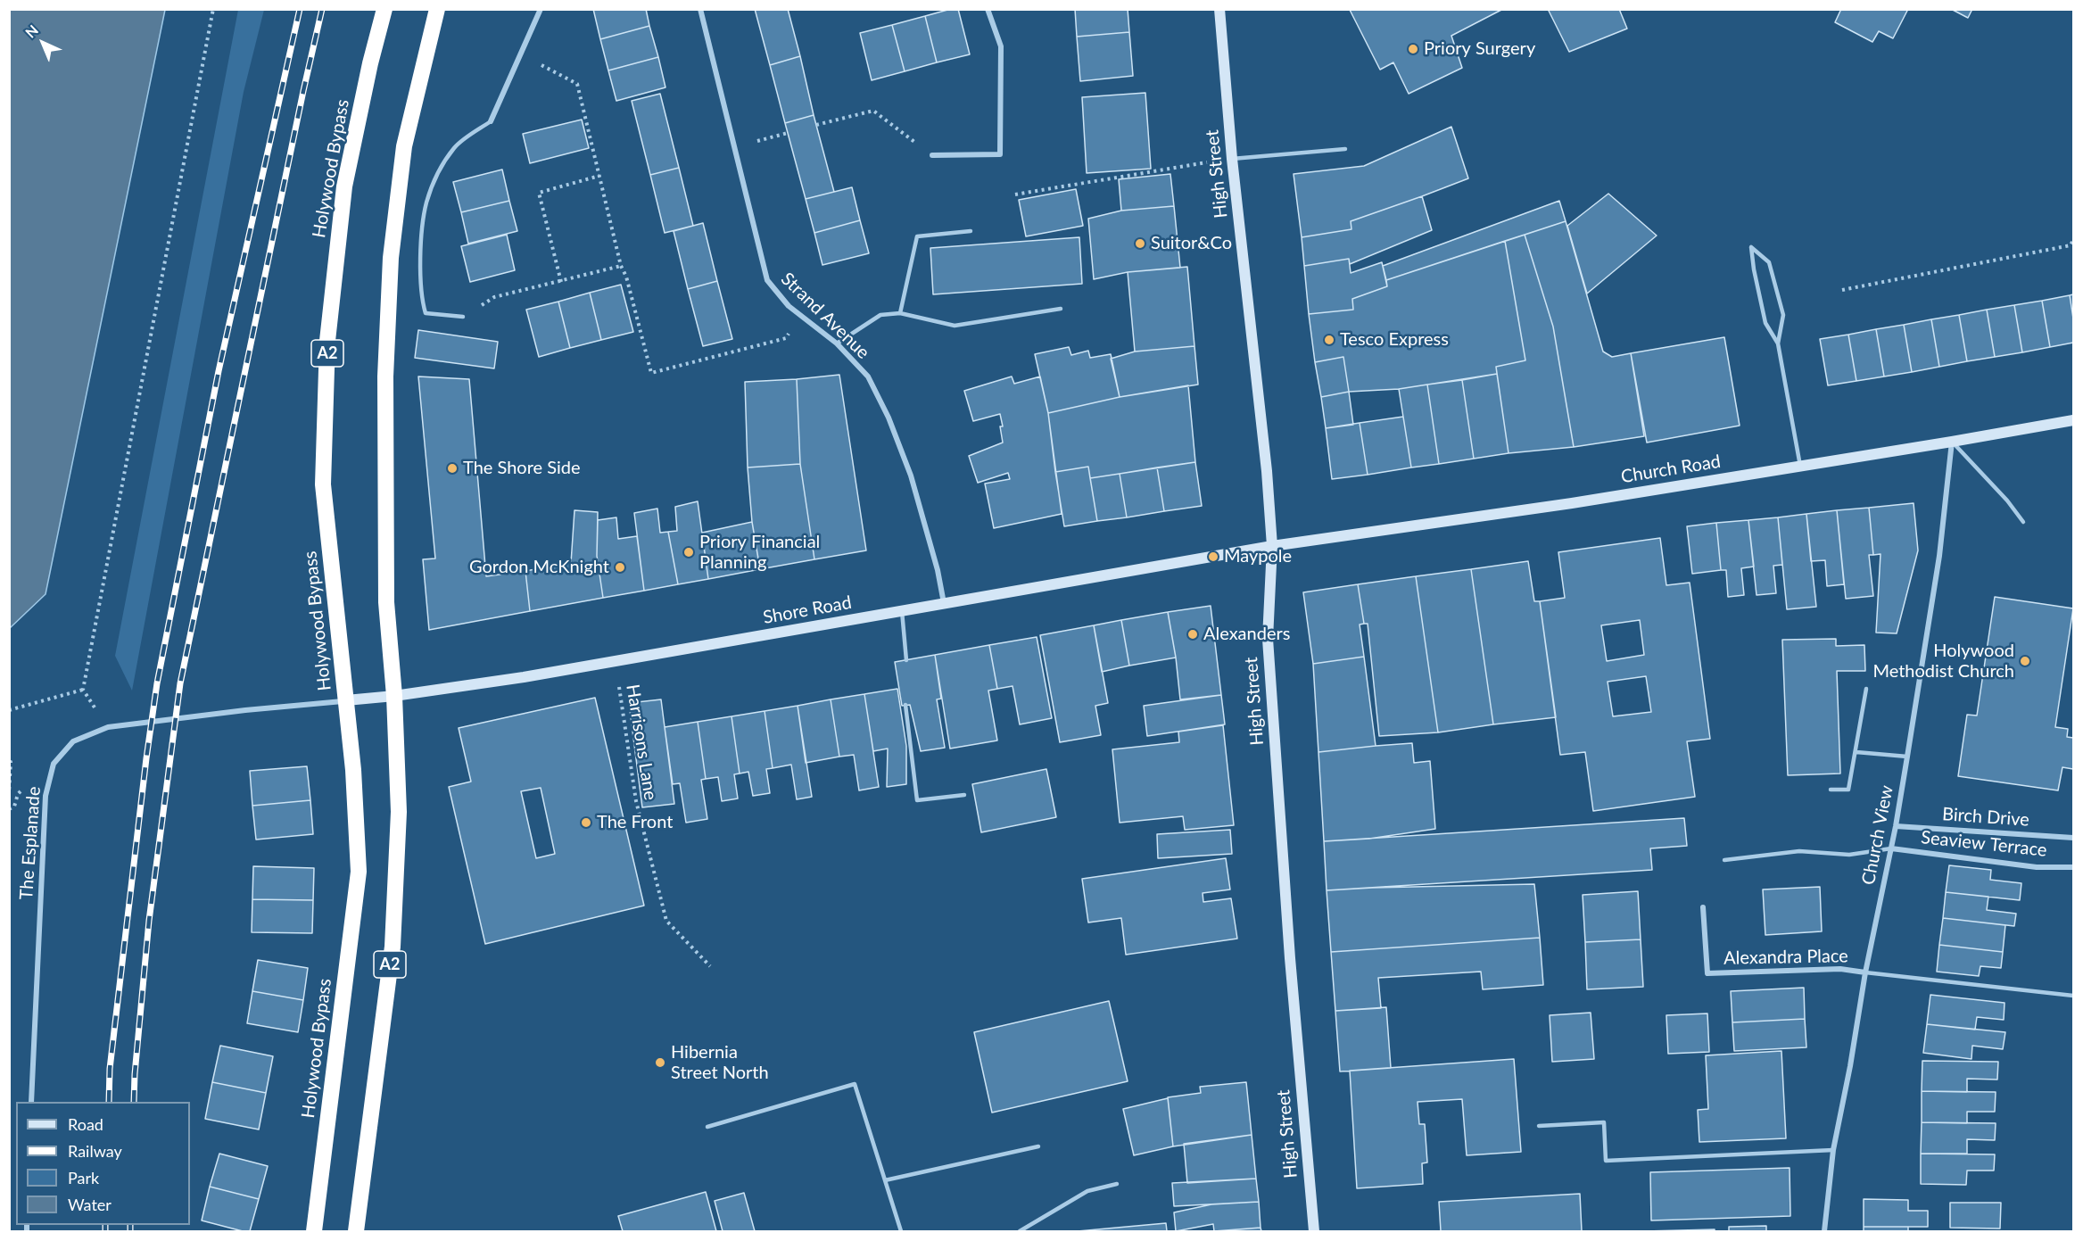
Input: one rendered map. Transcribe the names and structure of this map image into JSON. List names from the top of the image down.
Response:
{
  "streets": {
    "highway": ["Holywood Bypass", "A2"],
    "street": [
      "High Street",
      "Strand Avenue",
      "Church Road",
      "Shore Road",
      "Birch Drive",
      "Church View",
      "The Esplanade",
      "Seaview Terrace",
      "Alexandra Place"
    ],
    "path": ["Harrisons Lane"]
  },
  "crossings": [
    ["Holywood Bypass", "Shore Road"],
    ["Holywood Bypass", "The Esplanade"],
    ["High Street", "Church Road"],
    ["High Street", "Shore Road"],
    ["Strand Avenue", "Shore Road"],
    ["A2", "Shore Road"],
    ["Church Road", "Shore Road"],
    ["Church Road", "Church View"],
    ["Shore Road", "Harrisons Lane"],
    ["Shore Road", "The Esplanade"],
    ["Birch Drive", "Church View"],
    ["Church View", "Seaview Terrace"],
    ["Church View", "Alexandra Place"]
  ],
  "places": [
    "Priory Surgery",
    "Suitor&Co",
    "Tesco Express",
    "The Shore Side",
    "Priory Financial Planning",
    "Maypole",
    "Gordon McKnight",
    "Alexanders",
    "Holywood Methodist Church",
    "The Front",
    "Hibernia Street North"
  ],
  "legend": [
    "Road",
    "Railway",
    "Park",
    "Water"
  ],
  "north": "top left"
}
